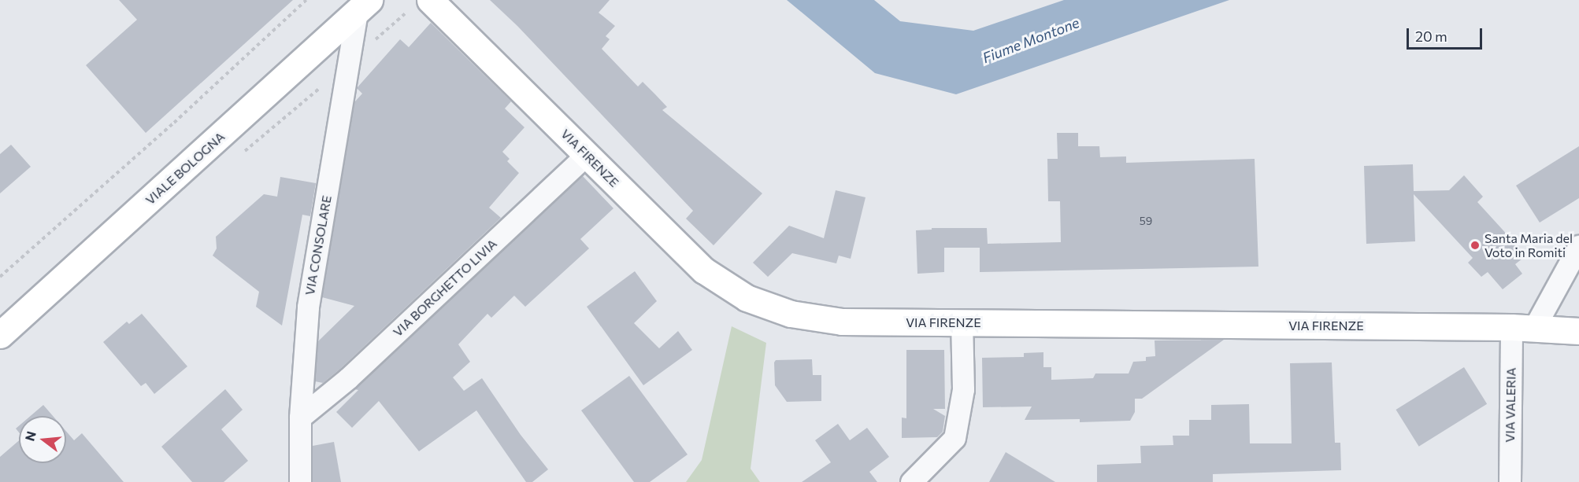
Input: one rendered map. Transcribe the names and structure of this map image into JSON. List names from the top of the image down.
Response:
{
  "streets": {
    "main road": ["VIA FIRENZE", "VIALE BOLOGNA"],
    "street": ["VIA CONSOLARE", "VIA BORGHETTO LIVIA", "VIA VALERIA"]
  },
  "crossings": [
    ["VIA FIRENZE", "VIA BORGHETTO LIVIA"],
    ["VIA FIRENZE", "VIA VALERIA"],
    ["VIALE BOLOGNA", "VIA CONSOLARE"],
    ["VIA CONSOLARE", "VIA BORGHETTO LIVIA"]
  ],
  "water": ["Fiume Montone"],
  "places": ["Santa Maria del Voto in Romiti"],
  "house_numbers": ["59"],
  "scale_bar": "20 m",
  "north": "left"
}
